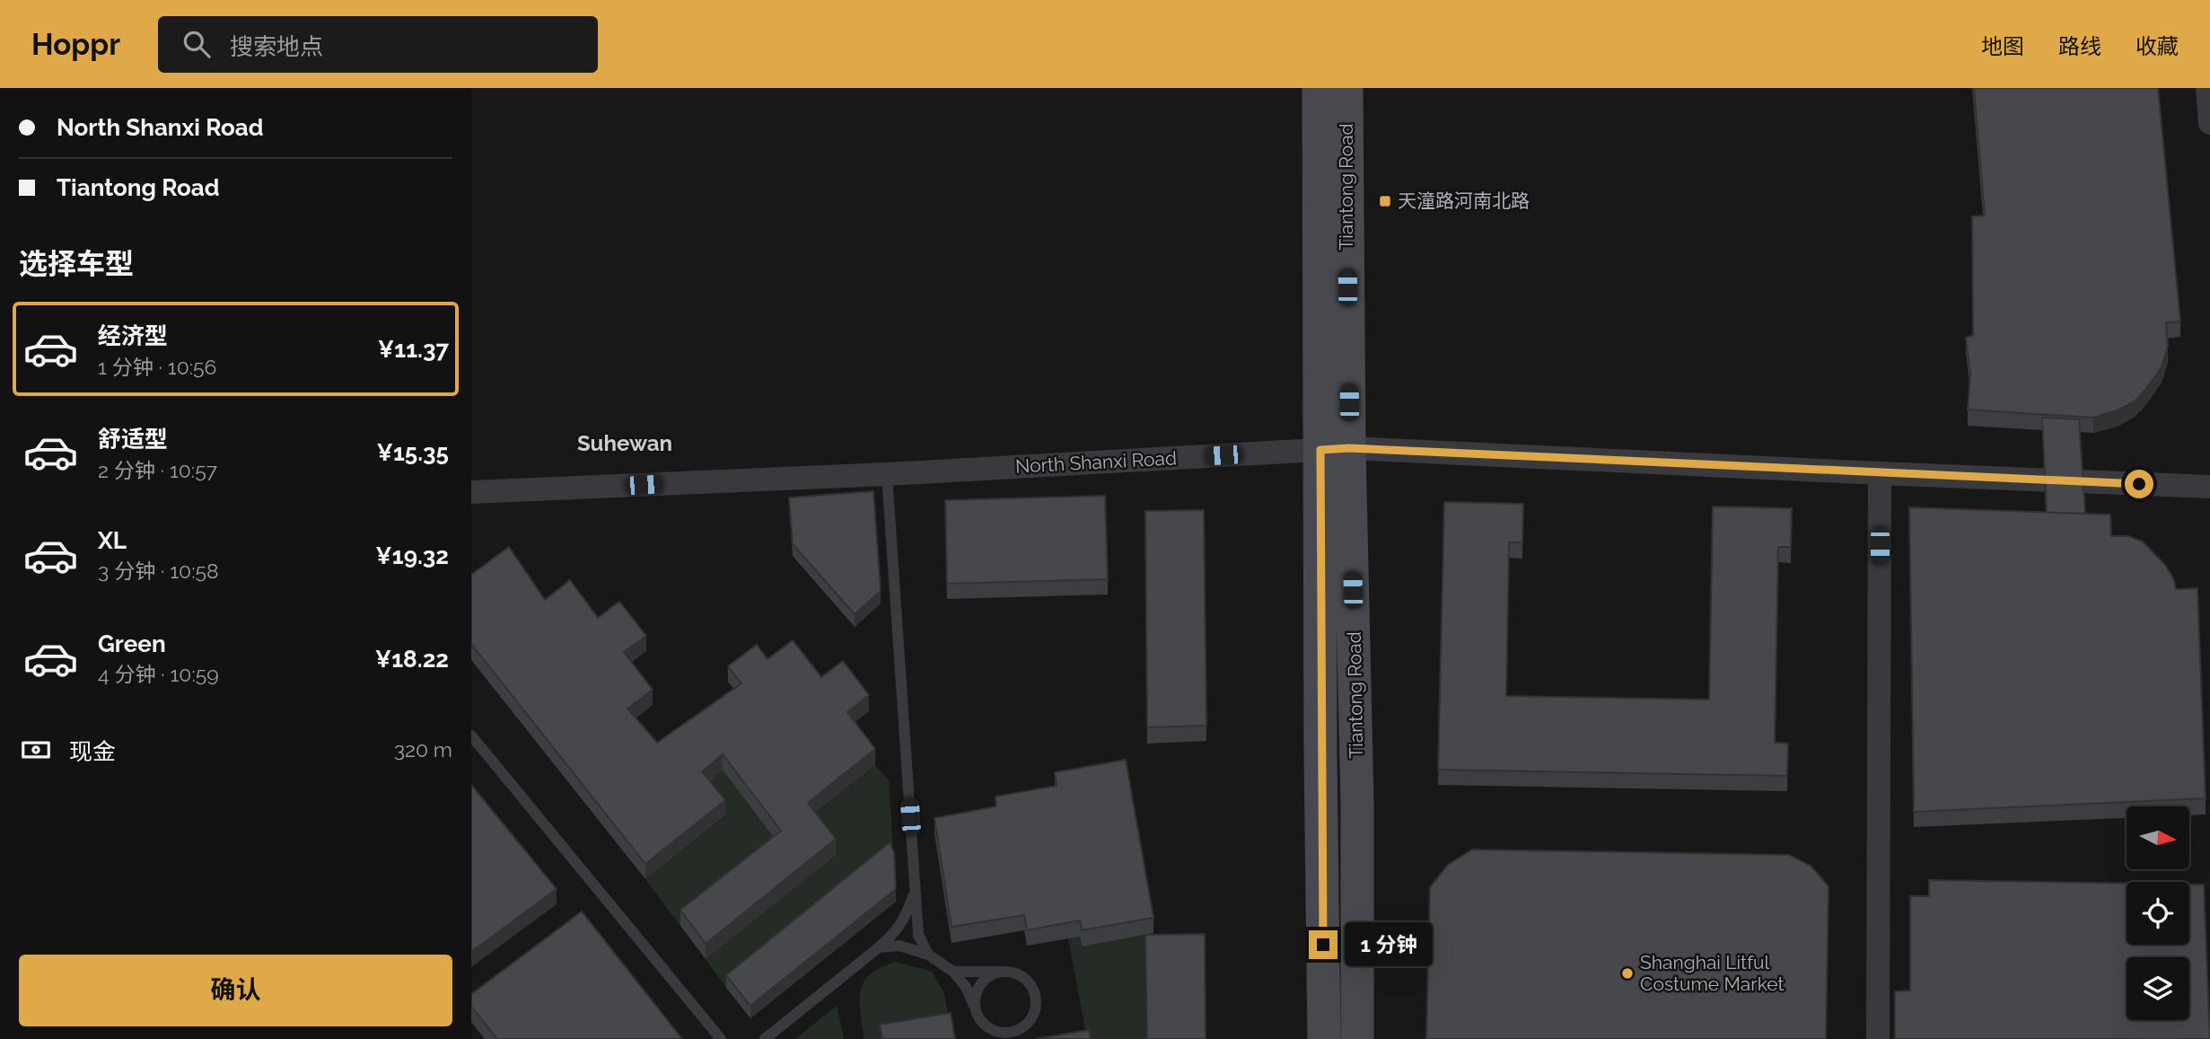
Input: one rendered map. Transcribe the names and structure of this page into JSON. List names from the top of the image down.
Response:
{
  "streets": {
    "main road": ["Tiantong Road"],
    "street": ["North Shanxi Road"]
  },
  "crossings": [
    ["Tiantong Road", "North Shanxi Road"]
  ],
  "districts": ["Suhewan"],
  "places": {
    "transit": ["天潼路河南北路"],
    "other": ["Shanghai Litful Costume Market"]
  },
  "north": "right",
  "page": {
    "header": "Hoppr",
    "search": "搜索地点",
    "nav": ["地图", "路线", "收藏"],
    "banner": ["North Shanxi Road", "Tiantong Road"],
    "heading": "选择车型",
    "list": [
      {
        "name": "经济型",
        "note": "1 分钟 · 10:56",
        "value": "¥11.37"
      },
      {
        "name": "舒适型",
        "note": "2 分钟 · 10:57",
        "value": "¥15.35"
      },
      {
        "name": "XL",
        "note": "3 分钟 · 10:58",
        "value": "¥19.32"
      },
      {
        "name": "Green",
        "note": "4 分钟 · 10:59",
        "value": "¥18.22"
      }
    ],
    "pay": ["现金", "320 m"],
    "bubble": "1 分钟",
    "buttons": "确认"
  }
}
